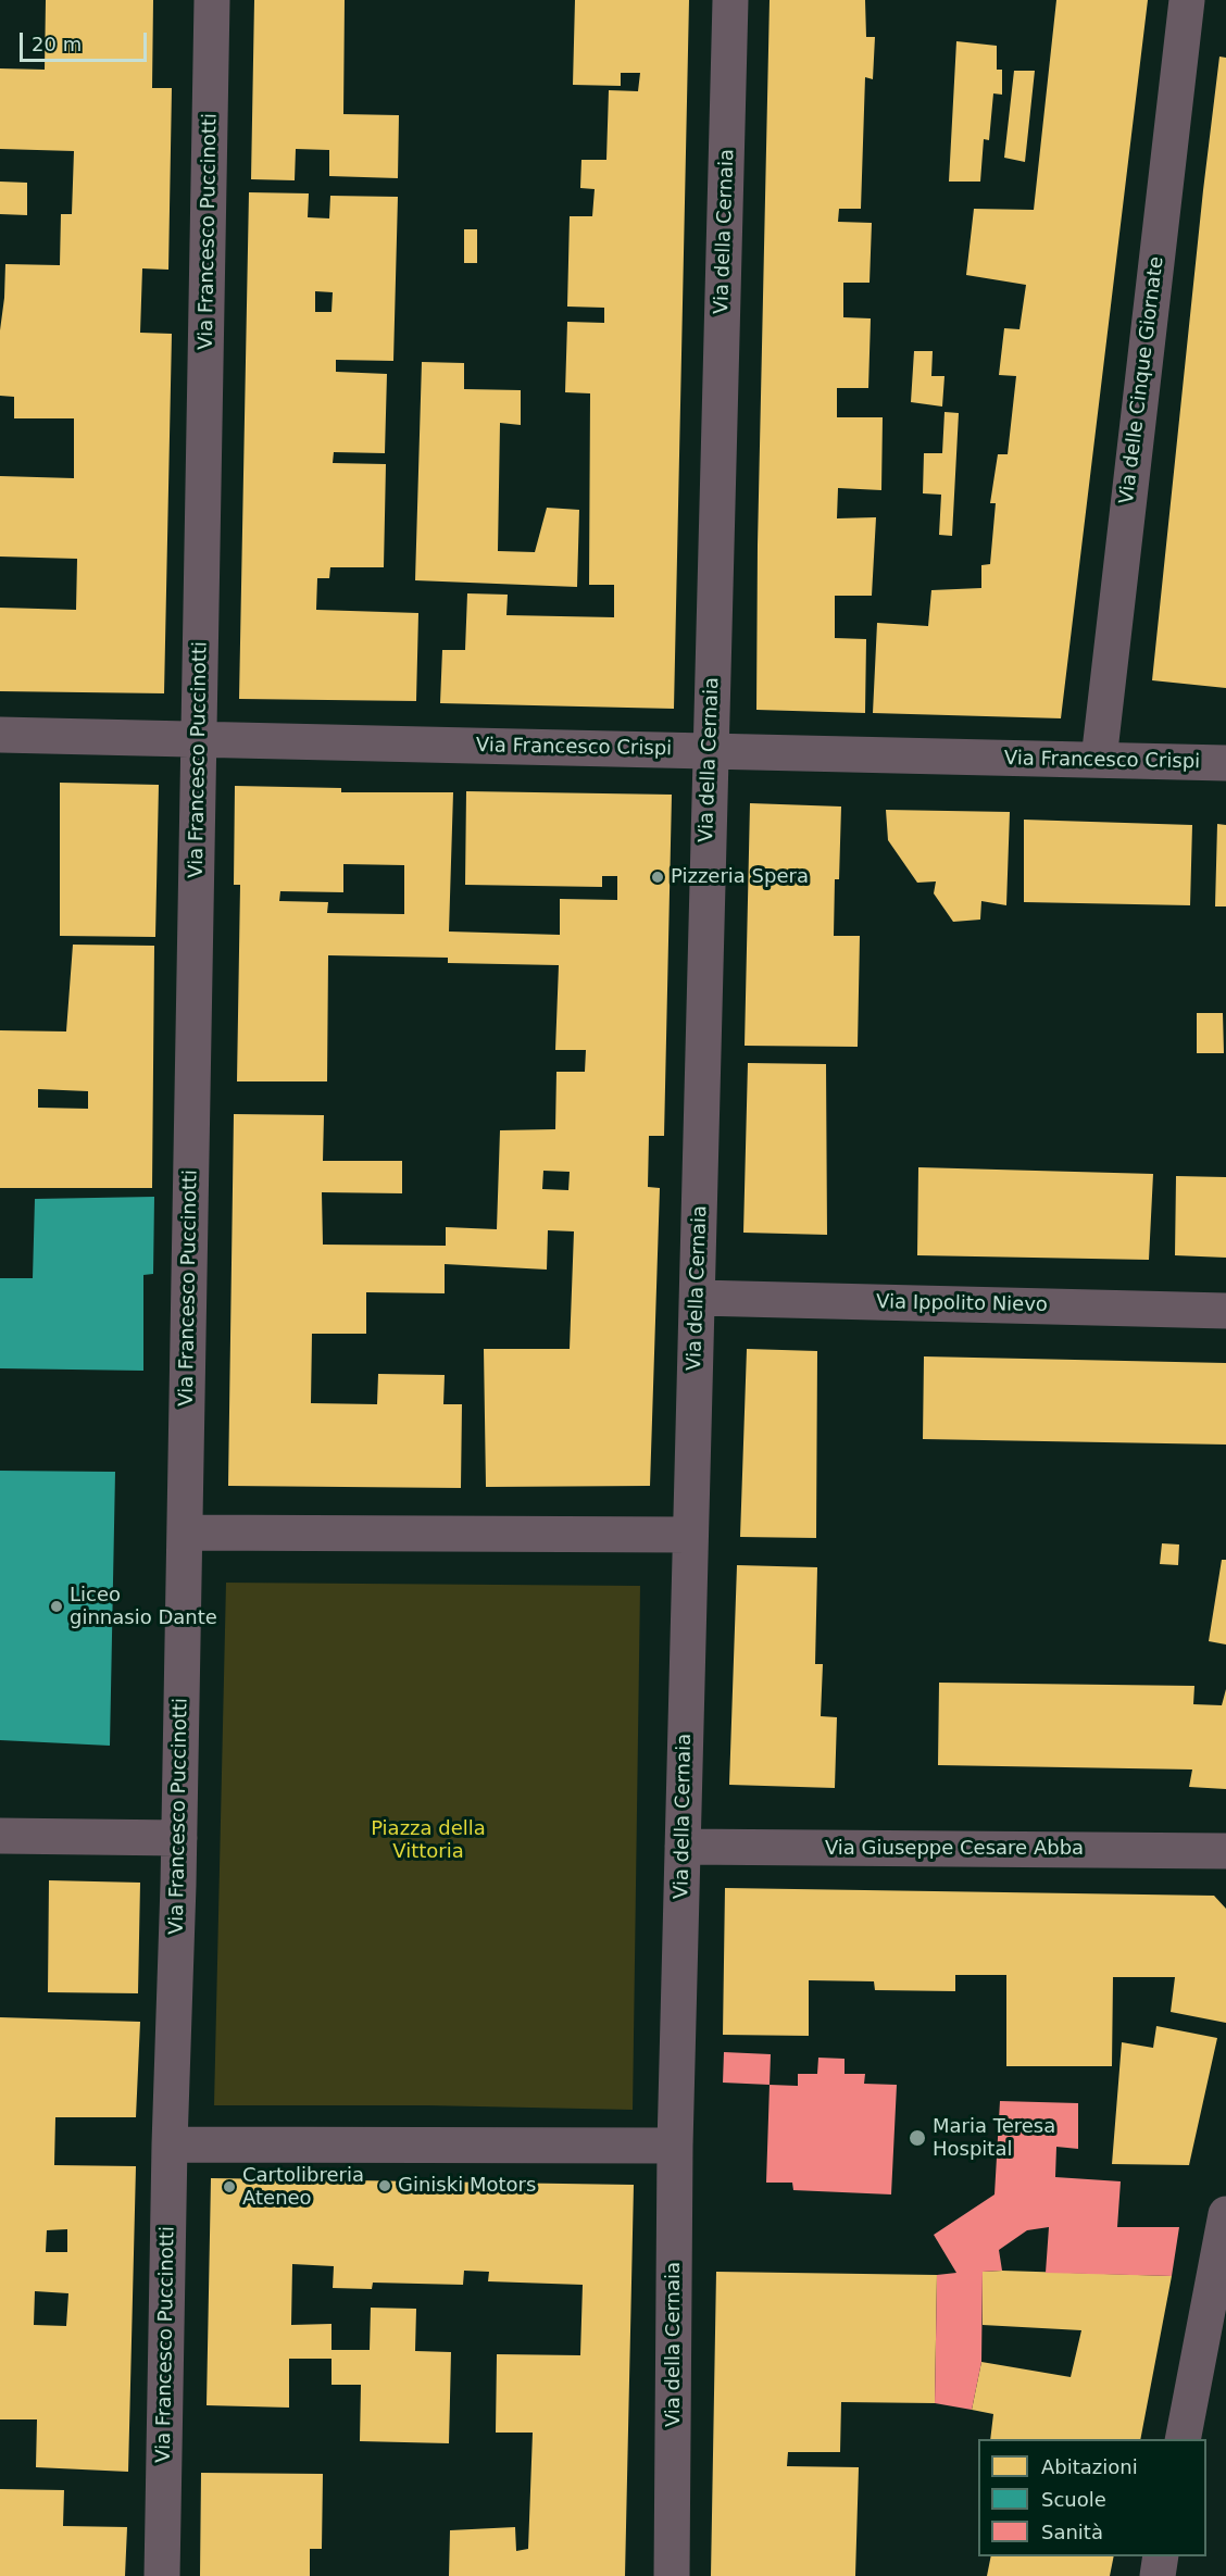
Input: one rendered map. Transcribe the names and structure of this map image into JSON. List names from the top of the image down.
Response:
{
  "streets": {
    "street": [
      "Via Francesco Puccinotti",
      "Via della Cernaia",
      "Via delle Cinque Giornate",
      "Via Francesco Crispi",
      "Via Ippolito Nievo",
      "Via Giuseppe Cesare Abba"
    ]
  },
  "crossings": [
    ["Via Francesco Puccinotti", "Via Francesco Crispi"],
    ["Via della Cernaia", "Via Francesco Crispi"],
    ["Via della Cernaia", "Via Ippolito Nievo"],
    ["Via della Cernaia", "Via Giuseppe Cesare Abba"],
    ["Via delle Cinque Giornate", "Via Francesco Crispi"]
  ],
  "parks": ["Piazza della Vittoria"],
  "places": [
    "Pizzeria Spera",
    "Liceo ginnasio Dante",
    "Maria Teresa Hospital",
    "Giniski Motors",
    "Cartolibreria Ateneo"
  ],
  "legend": ["Abitazioni", "Scuole", "Sanità"],
  "scale_bar": "20 m"
}
